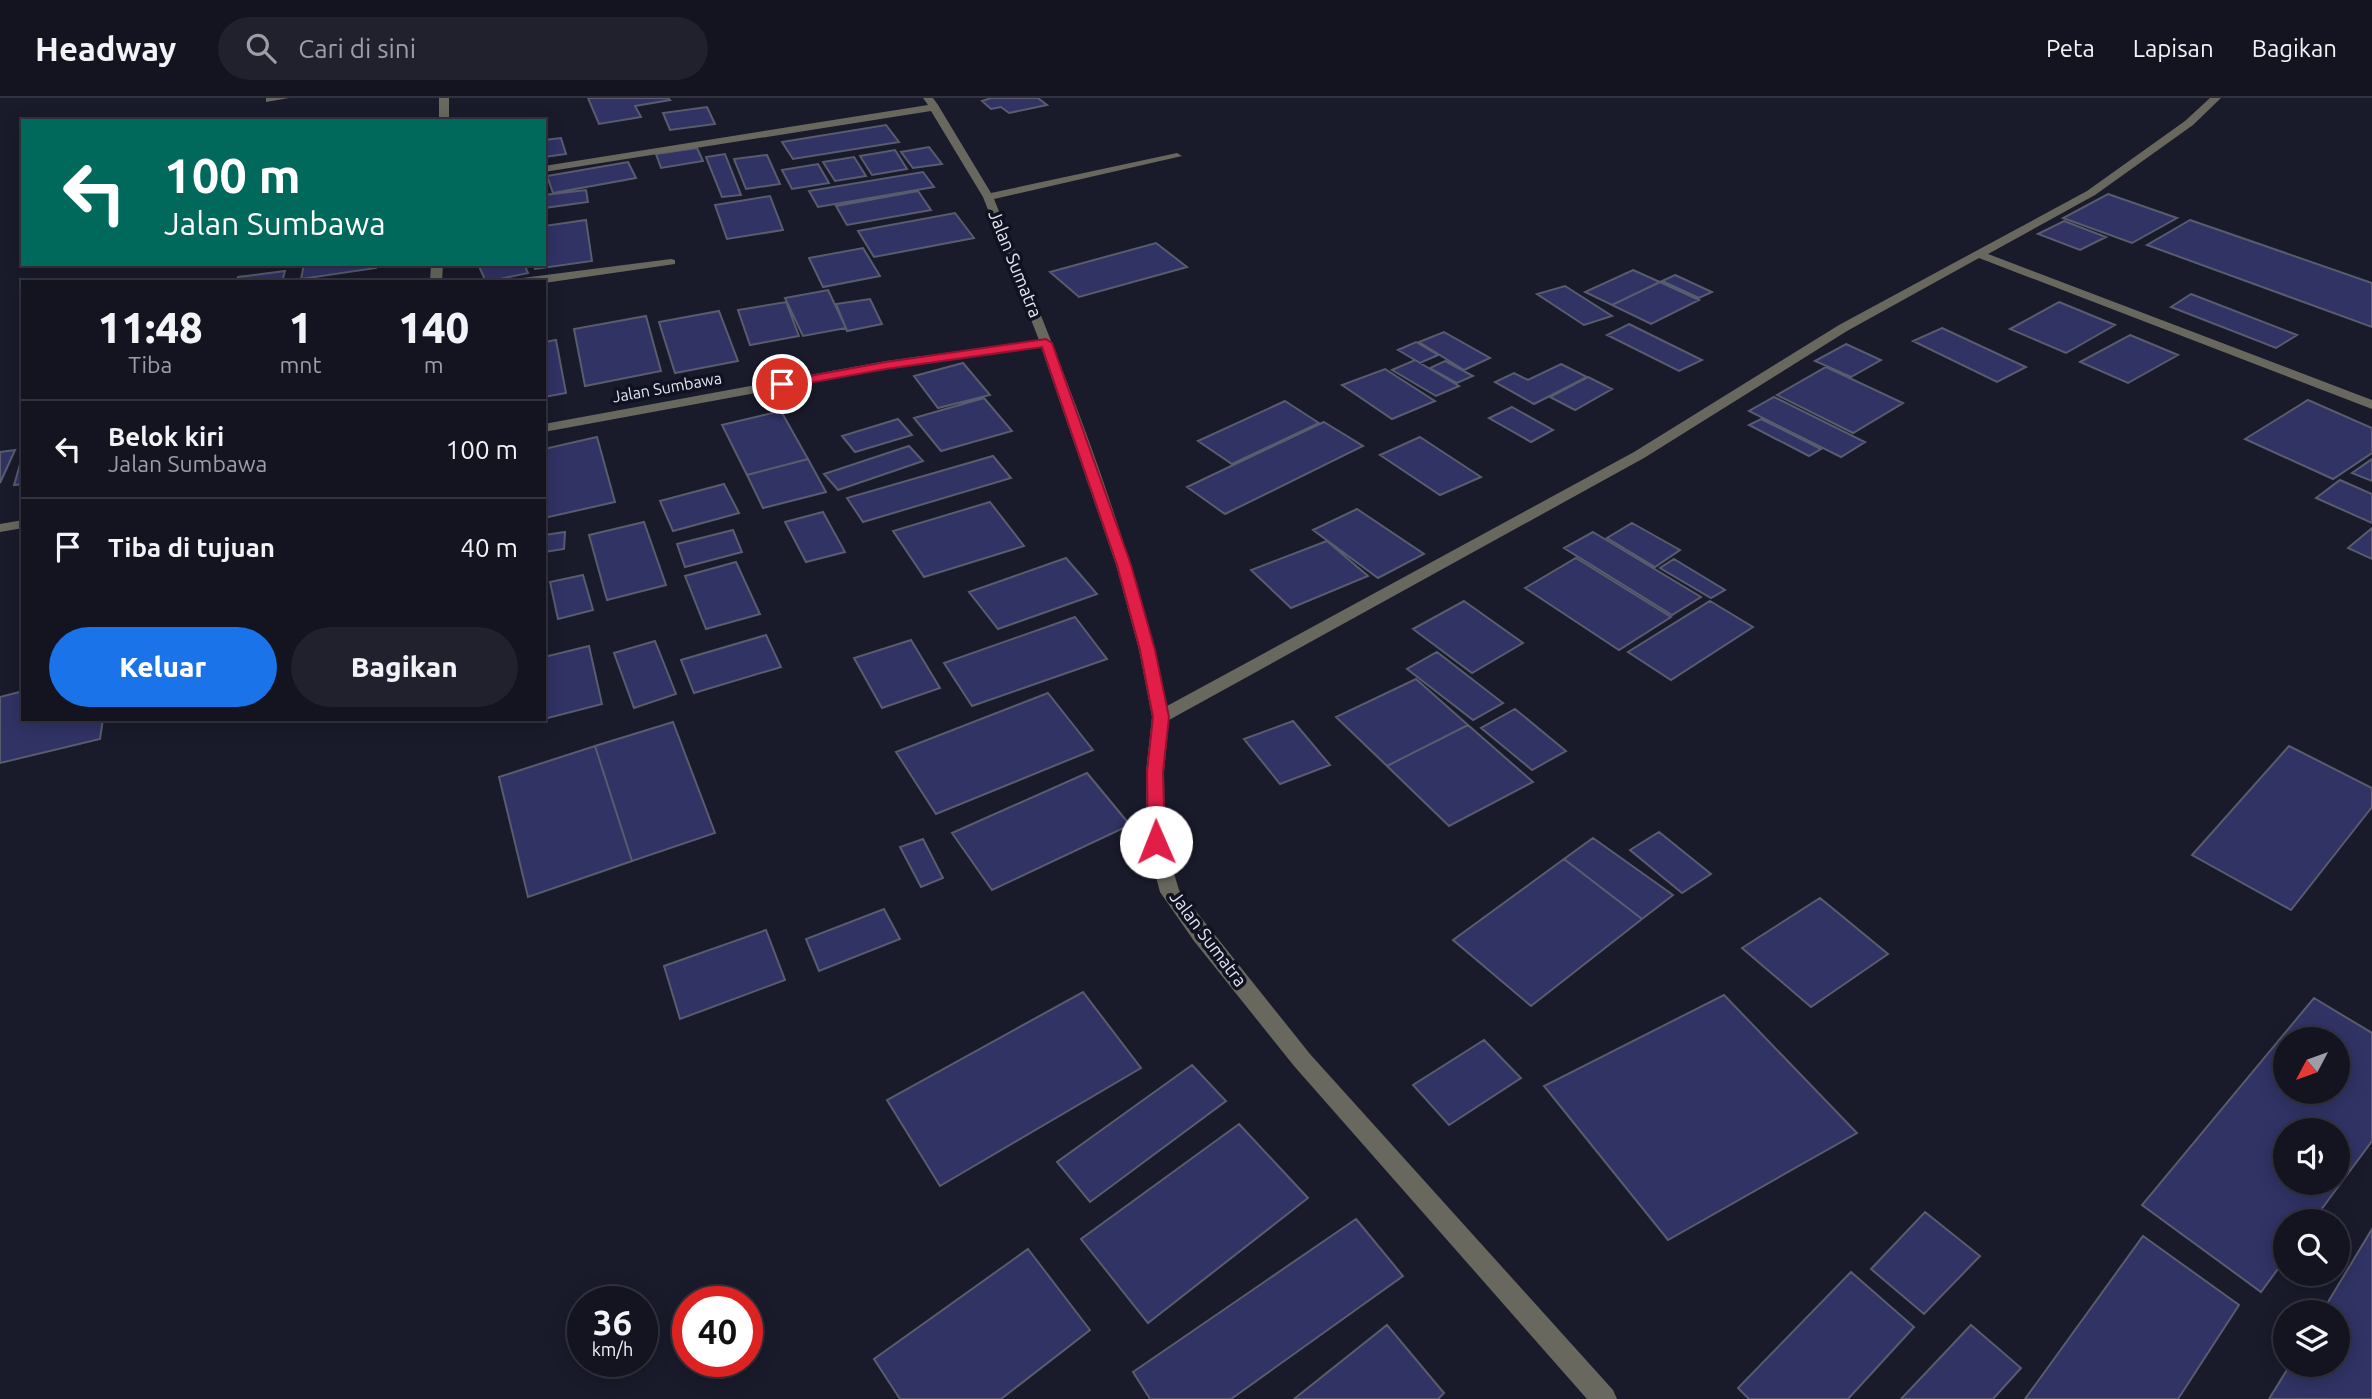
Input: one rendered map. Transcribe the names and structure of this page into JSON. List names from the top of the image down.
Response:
{
  "streets": {
    "street": ["Jalan Sumatra", "Jalan Sumbawa"]
  },
  "crossings": [
    ["Jalan Sumatra", "Jalan Sumbawa"]
  ],
  "north": "bottom left",
  "page": {
    "header": "Headway",
    "search": "Cari di sini",
    "nav": ["Peta", "Lapisan", "Bagikan"],
    "turn": ["100 m", "Jalan Sumbawa"],
    "eta": [
      "11:48",
      "Tiba",
      "1",
      "mnt",
      "140",
      "m"
    ],
    "list": [
      {
        "name": "Belok kiri",
        "note": "Jalan Sumbawa",
        "value": "100 m"
      },
      {
        "name": "Tiba di tujuan",
        "value": "40 m"
      }
    ],
    "buttons": ["Keluar", "Bagikan"],
    "speed": "36 km/h",
    "limit": "40"
  }
}
